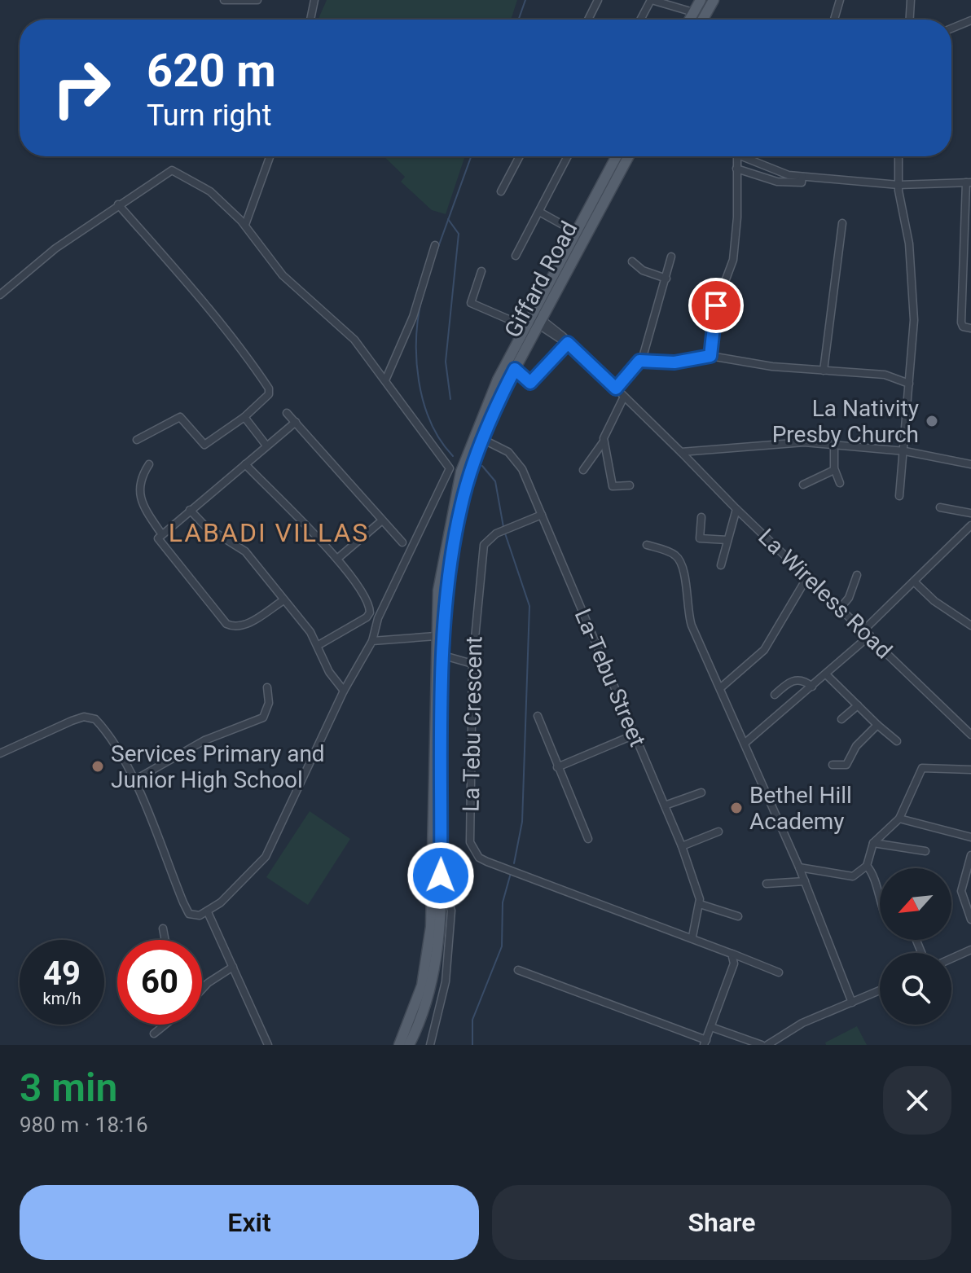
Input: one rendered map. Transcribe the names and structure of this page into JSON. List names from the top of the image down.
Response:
{
  "streets": {
    "main road": ["Giffard Road"],
    "street": ["La Wireless Road", "La-Tebu Street", "La Tebu Crescent"]
  },
  "crossings": [
    ["Giffard Road", "La Wireless Road"],
    ["Giffard Road", "La-Tebu Street"],
    ["La-Tebu Street", "La Tebu Crescent"]
  ],
  "districts": ["LABADI VILLAS"],
  "places": ["La Nativity Presby Church", "Services Primary and Junior High School", "Bethel Hill Academy"],
  "north": "bottom left",
  "page": {
    "turn": ["620 m", "Turn right"],
    "speed": "49 km/h",
    "limit": "60",
    "heading": ["3 min", "980 m · 18:16"],
    "buttons": ["Exit", "Share"]
  }
}
